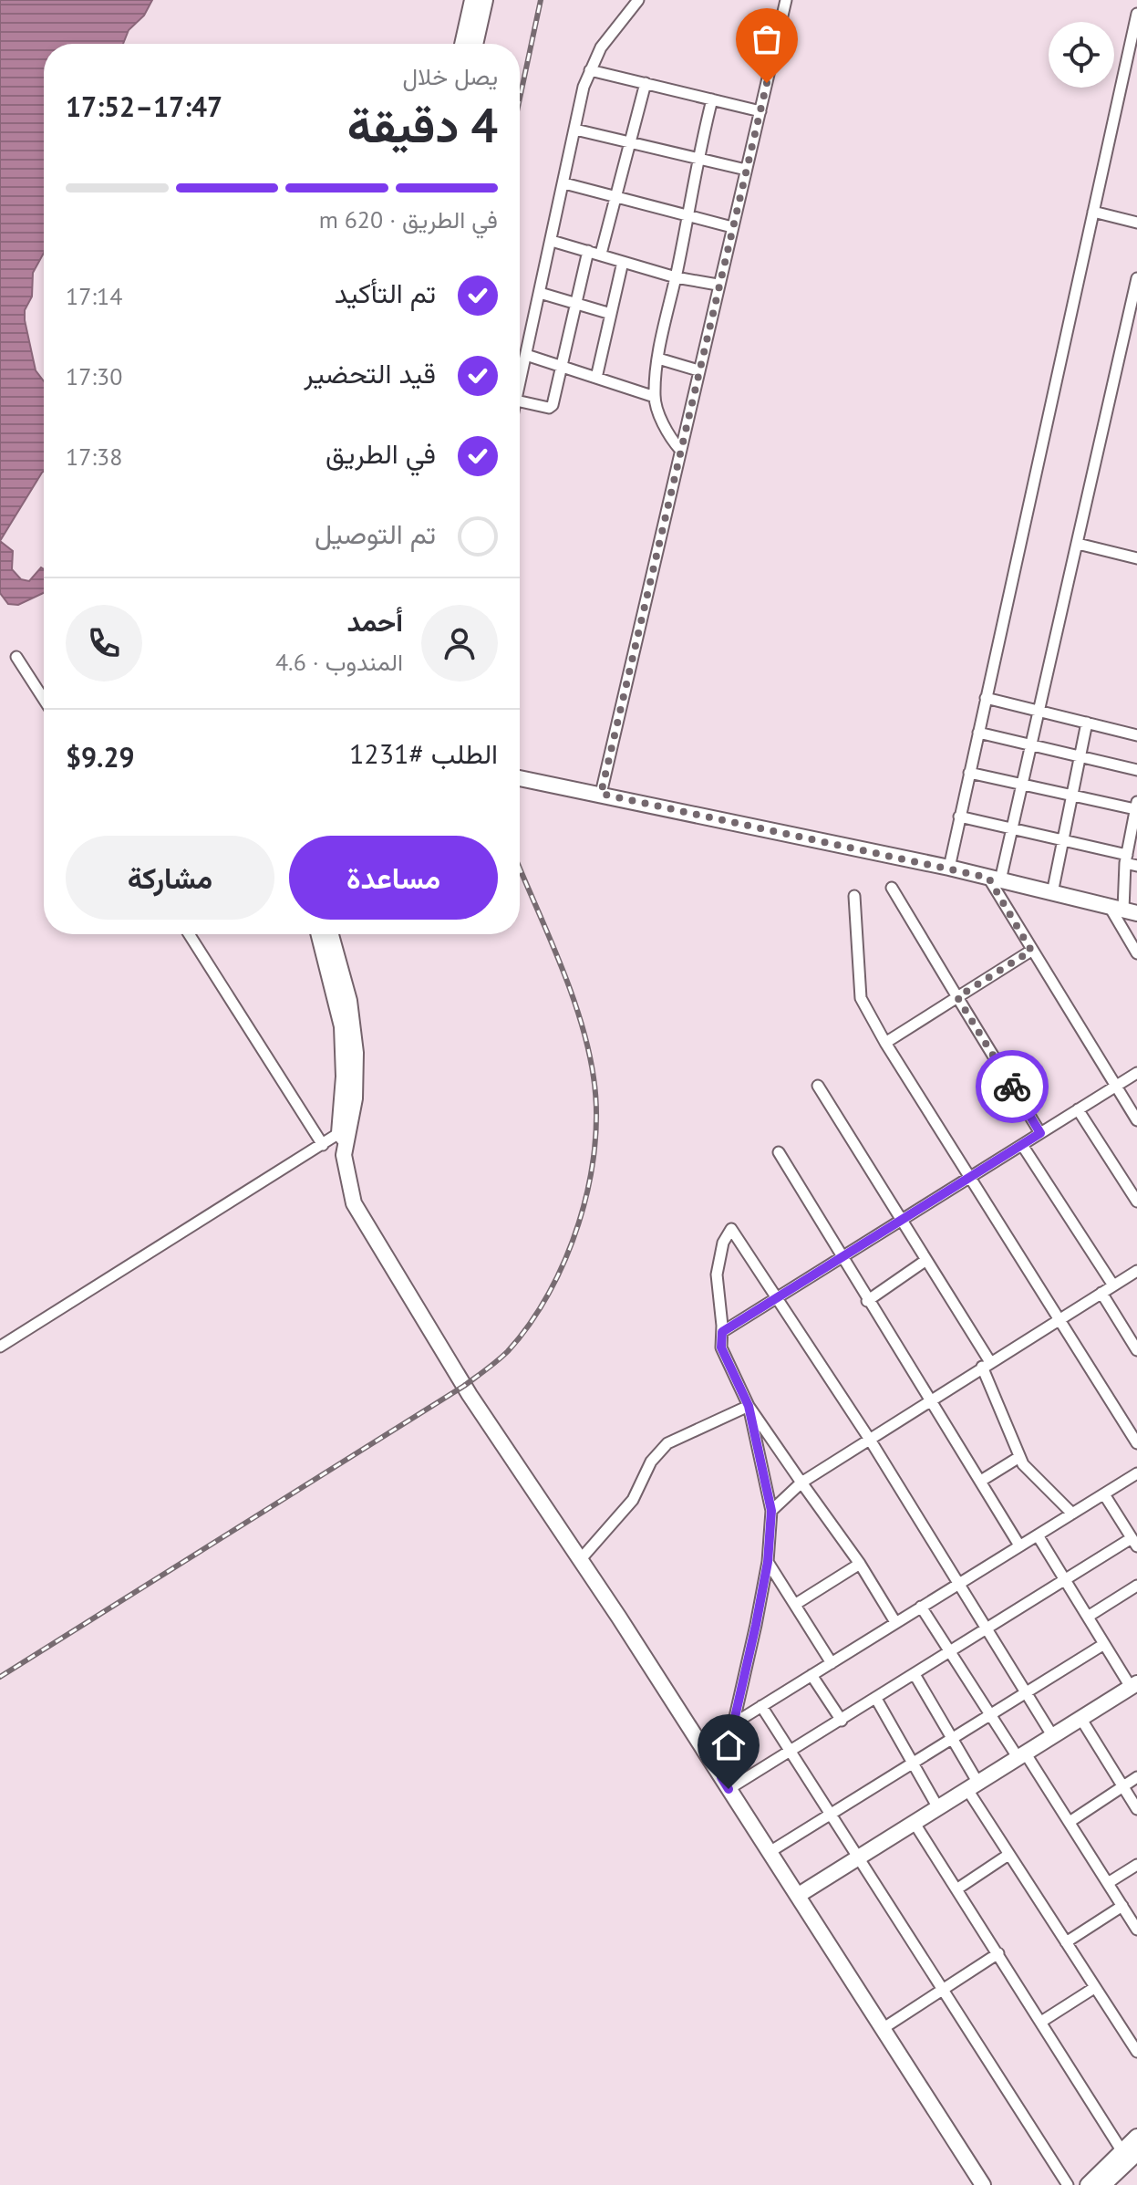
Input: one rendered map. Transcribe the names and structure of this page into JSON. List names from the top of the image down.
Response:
{
  "page": {
    "heading": ["4 دقيقة", "يصل خلال", "17:47–17:52"],
    "panel": [
      "أحمد",
      "المندوب · 4.6",
      "الطلب #1231",
      "$9.29"
    ],
    "bar": "في الطريق · 620 m",
    "list": [
      ["تم التأكيد", "17:14"],
      ["قيد التحضير", "17:30"],
      ["في الطريق", "17:38"],
      "تم التوصيل"
    ],
    "buttons": ["مساعدة", "مشاركة"]
  }
}
